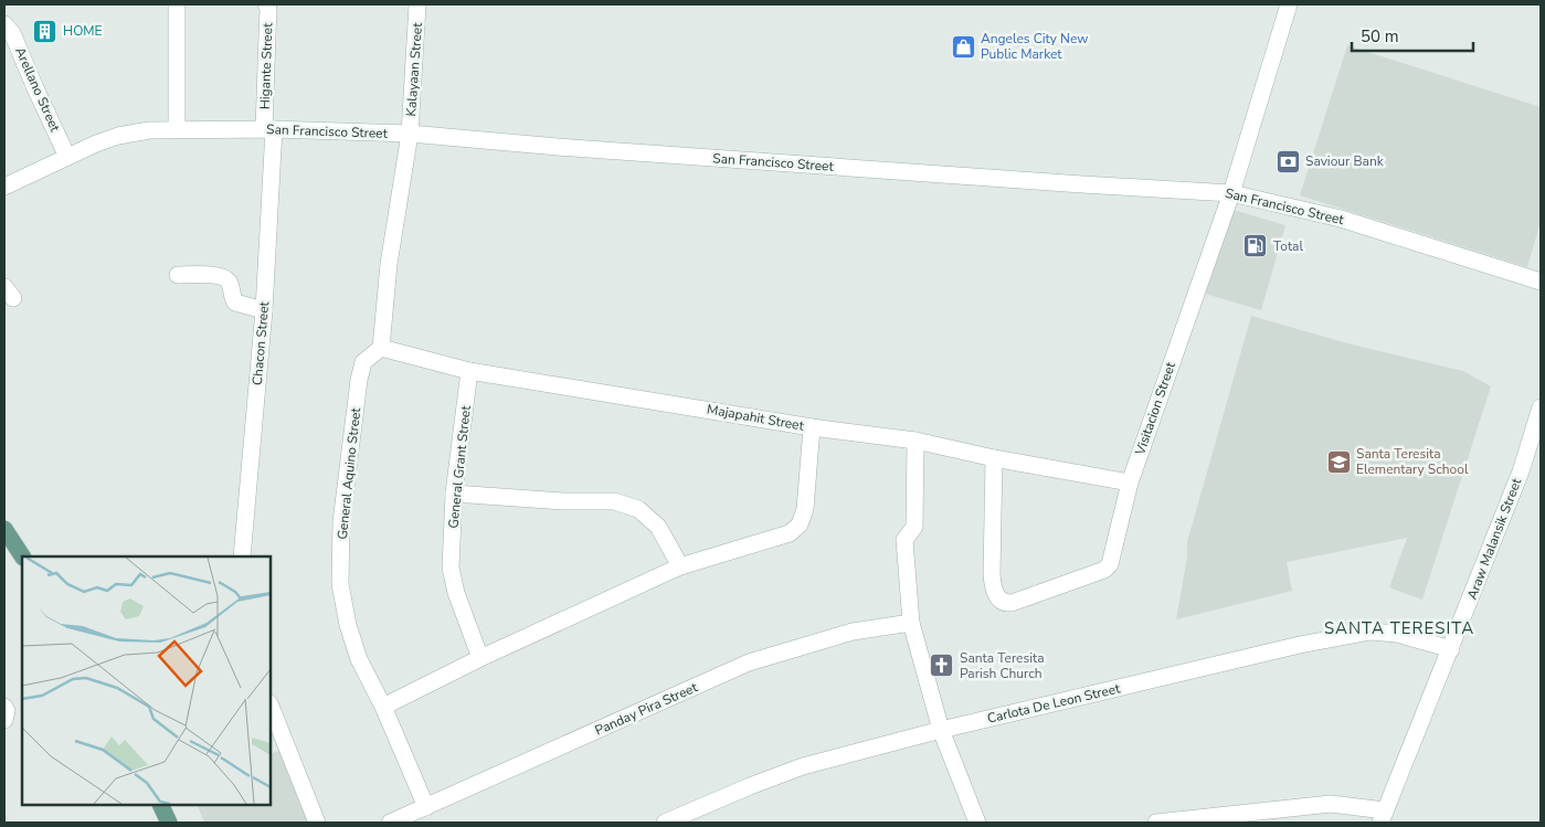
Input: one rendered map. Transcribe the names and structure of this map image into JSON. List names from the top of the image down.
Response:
{
  "streets": {
    "street": [
      "Higante Street",
      "Kalayaan Street",
      "Arellano Street",
      "San Francisco Street",
      "Chacon Street",
      "Visitacion Street",
      "Majapahit Street",
      "General Grant Street",
      "General Aquino Street",
      "Araw Malansik Street",
      "Carlota De Leon Street",
      "Panday Pira Street"
    ]
  },
  "crossings": [
    ["Higante Street", "San Francisco Street"],
    ["Higante Street", "Chacon Street"],
    ["Kalayaan Street", "San Francisco Street"],
    ["Arellano Street", "San Francisco Street"],
    ["San Francisco Street", "Chacon Street"],
    ["San Francisco Street", "Visitacion Street"],
    ["Visitacion Street", "Majapahit Street"],
    ["Majapahit Street", "General Grant Street"],
    ["Majapahit Street", "General Aquino Street"],
    ["General Aquino Street", "Panday Pira Street"],
    ["Araw Malansik Street", "Carlota De Leon Street"]
  ],
  "districts": ["SANTA TERESITA"],
  "places": {
    "building": ["HOME"],
    "shop": ["Angeles City New Public Market"],
    "bank": ["Saviour Bank"],
    "fuel station": ["Total"],
    "school or university": ["Santa Teresita Elementary School"],
    "church": ["Santa Teresita Parish Church"]
  },
  "scale_bar": "50 m"
}
